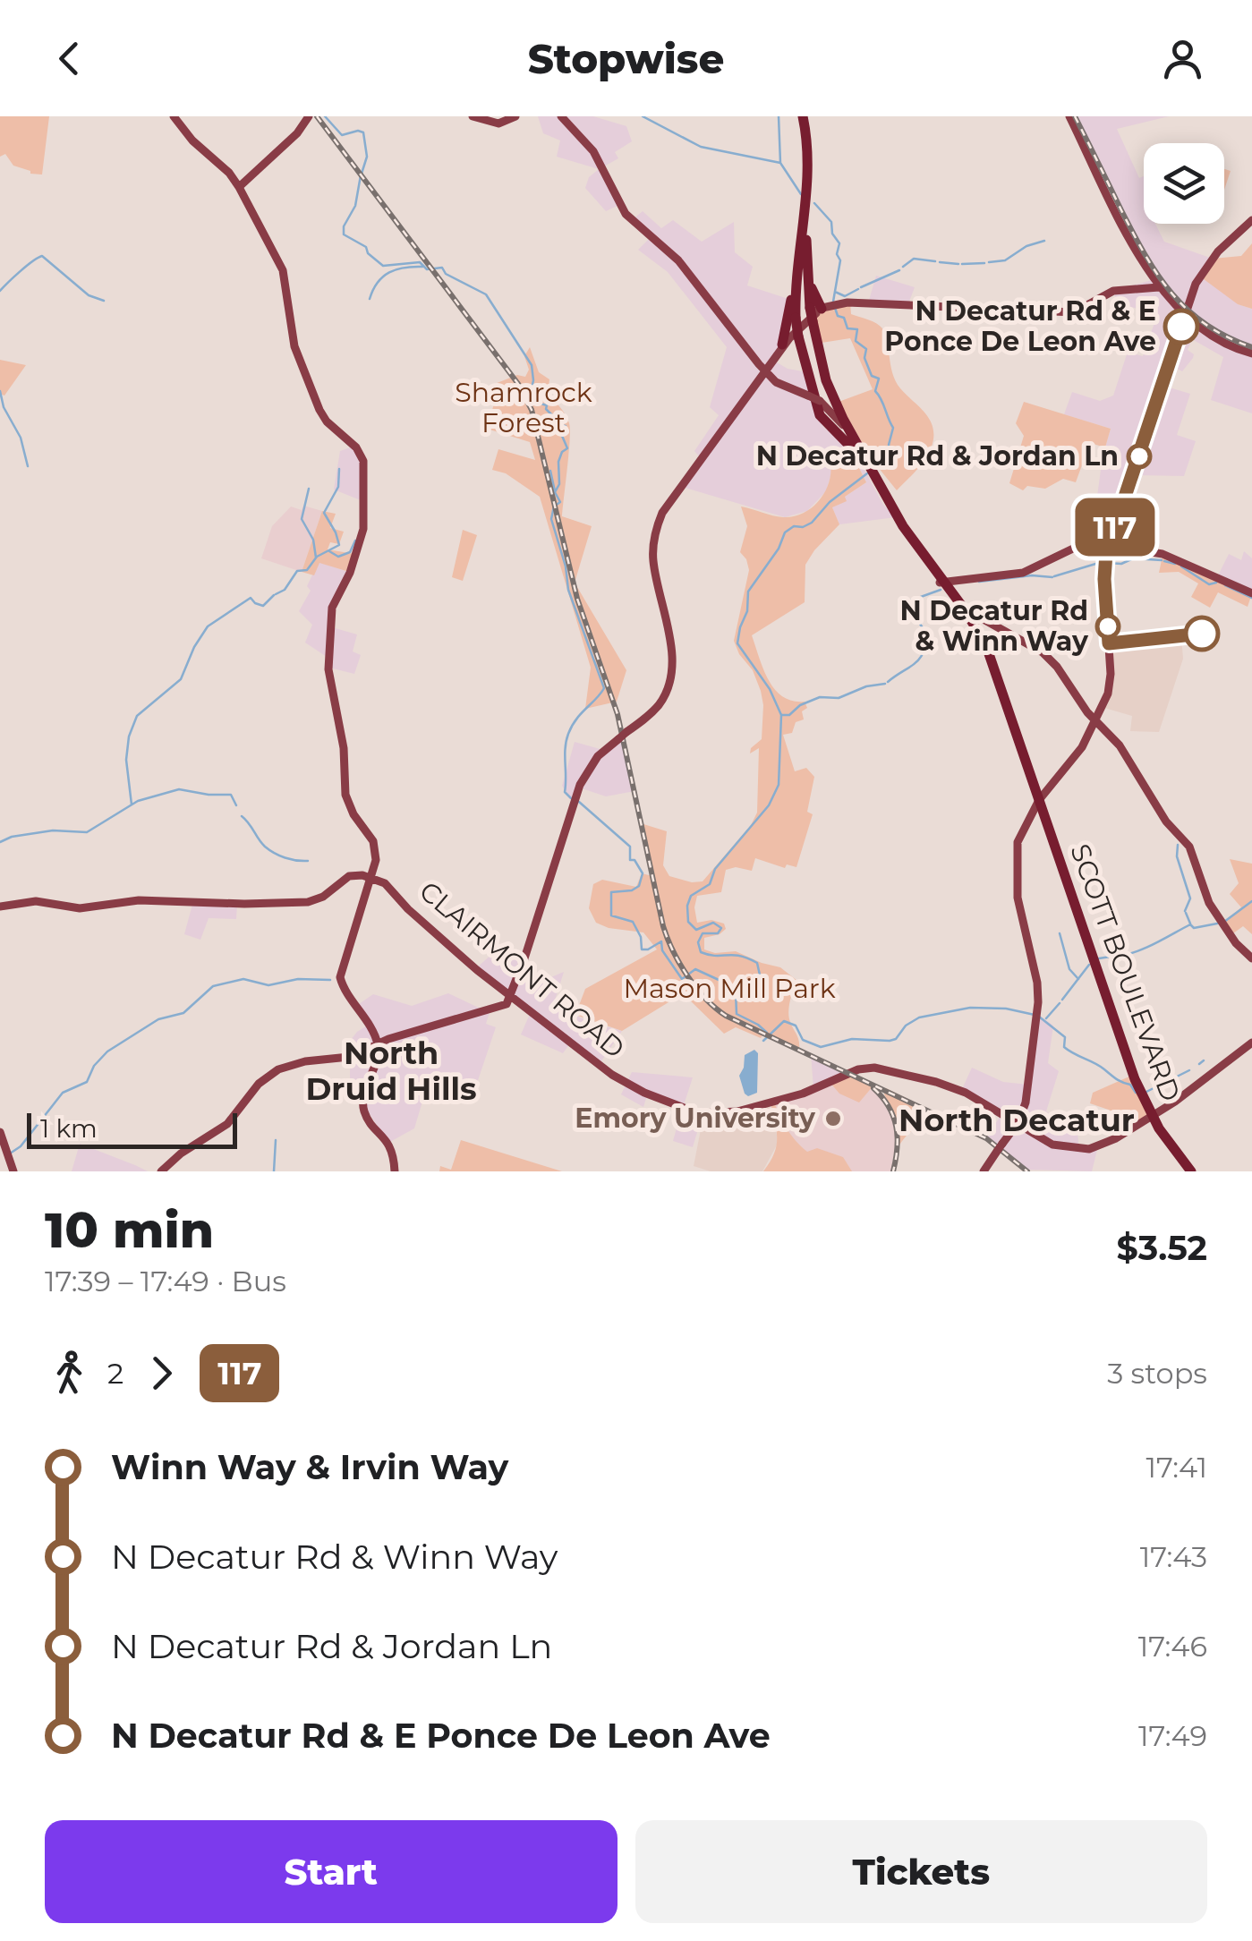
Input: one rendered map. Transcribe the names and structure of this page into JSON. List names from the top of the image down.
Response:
{
  "streets": {
    "highway": ["SCOTT BOULEVARD"],
    "main road": ["CLAIRMONT ROAD"]
  },
  "districts": ["North Druid Hills", "North Decatur"],
  "parks": ["Shamrock Forest", "Mason Mill Park"],
  "places": [
    "N Decatur Rd & E Ponce De Leon Ave",
    "N Decatur Rd & Jordan Ln",
    "N Decatur Rd & Winn Way",
    "Emory University"
  ],
  "lines": ["bus line 117"],
  "scale_bar": "1 km",
  "page": {
    "header": "Stopwise",
    "on_map": "117",
    "scale": "1 km",
    "heading": ["10 min", "17:39 – 17:49 · Bus", "$3.52"],
    "legs": ["2", "117", "3 stops"],
    "list": [
      {
        "name": "Winn Way & Irvin Way",
        "value": "17:41"
      },
      {
        "name": "N Decatur Rd & Winn Way",
        "value": "17:43"
      },
      {
        "name": "N Decatur Rd & Jordan Ln",
        "value": "17:46"
      },
      {
        "name": "N Decatur Rd & E Ponce De Leon Ave",
        "value": "17:49"
      }
    ],
    "buttons": ["Start", "Tickets"]
  }
}
